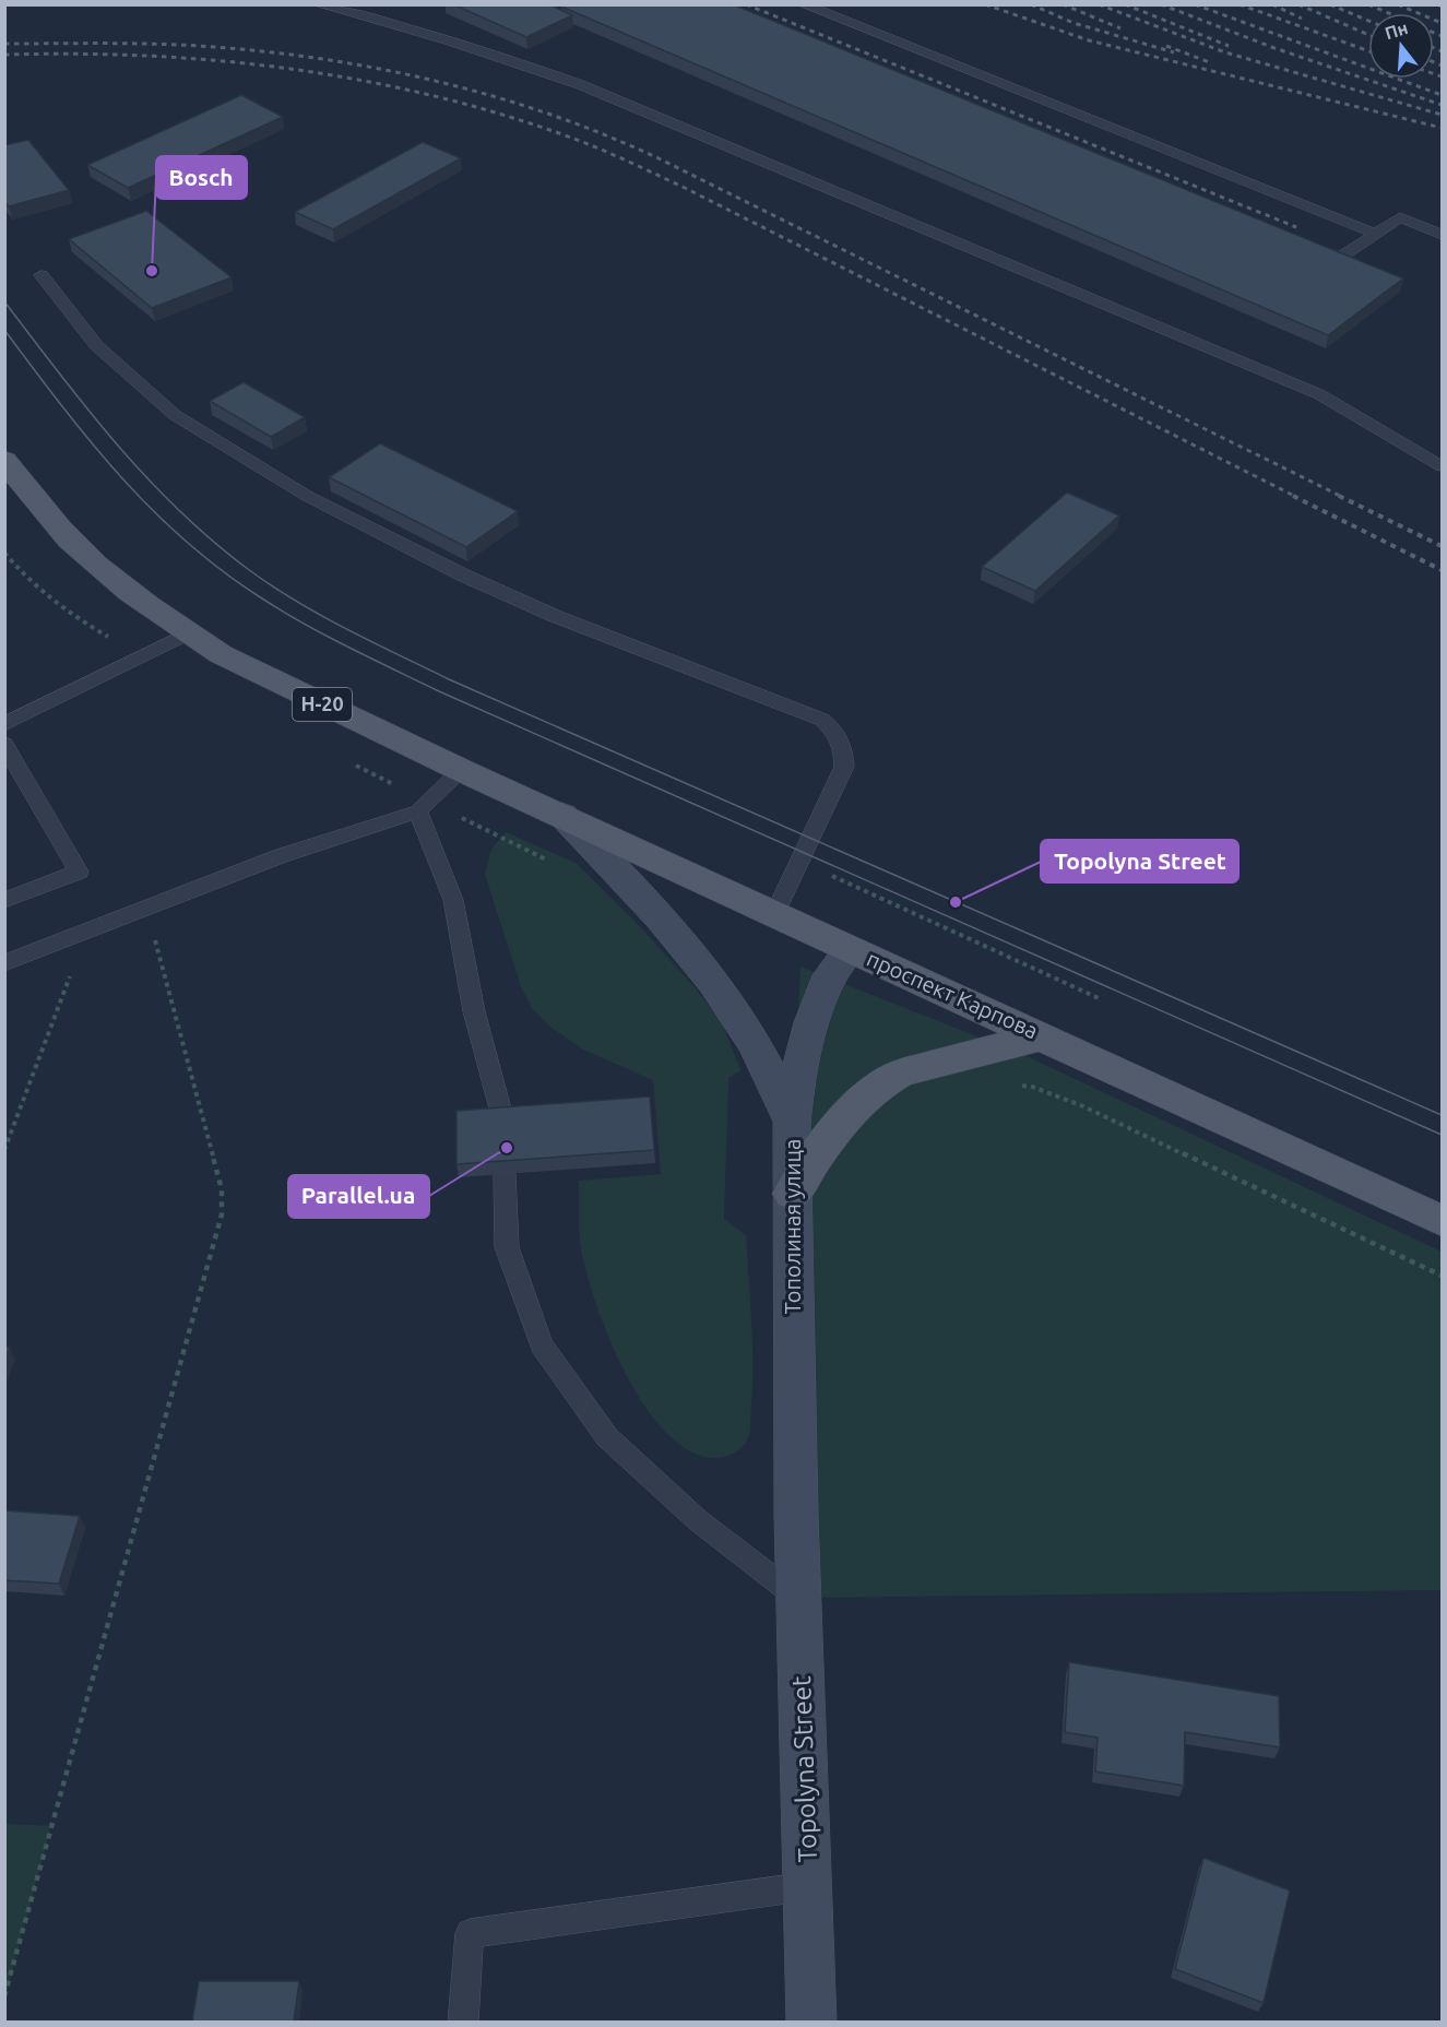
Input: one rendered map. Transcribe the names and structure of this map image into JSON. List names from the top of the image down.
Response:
{
  "streets": {
    "main road": [
      "Н-20",
      "проспект Карпова",
      "Тополиная улица",
      "Topolyna Street"
    ]
  },
  "crossings": [
    ["Н-20", "проспект Карпова"],
    ["проспект Карпова", "Тополиная улица"],
    ["Тополиная улица", "Topolyna Street"]
  ],
  "places": ["Bosch", "Topolyna Street", "Parallel.ua"],
  "north": "top"
}
